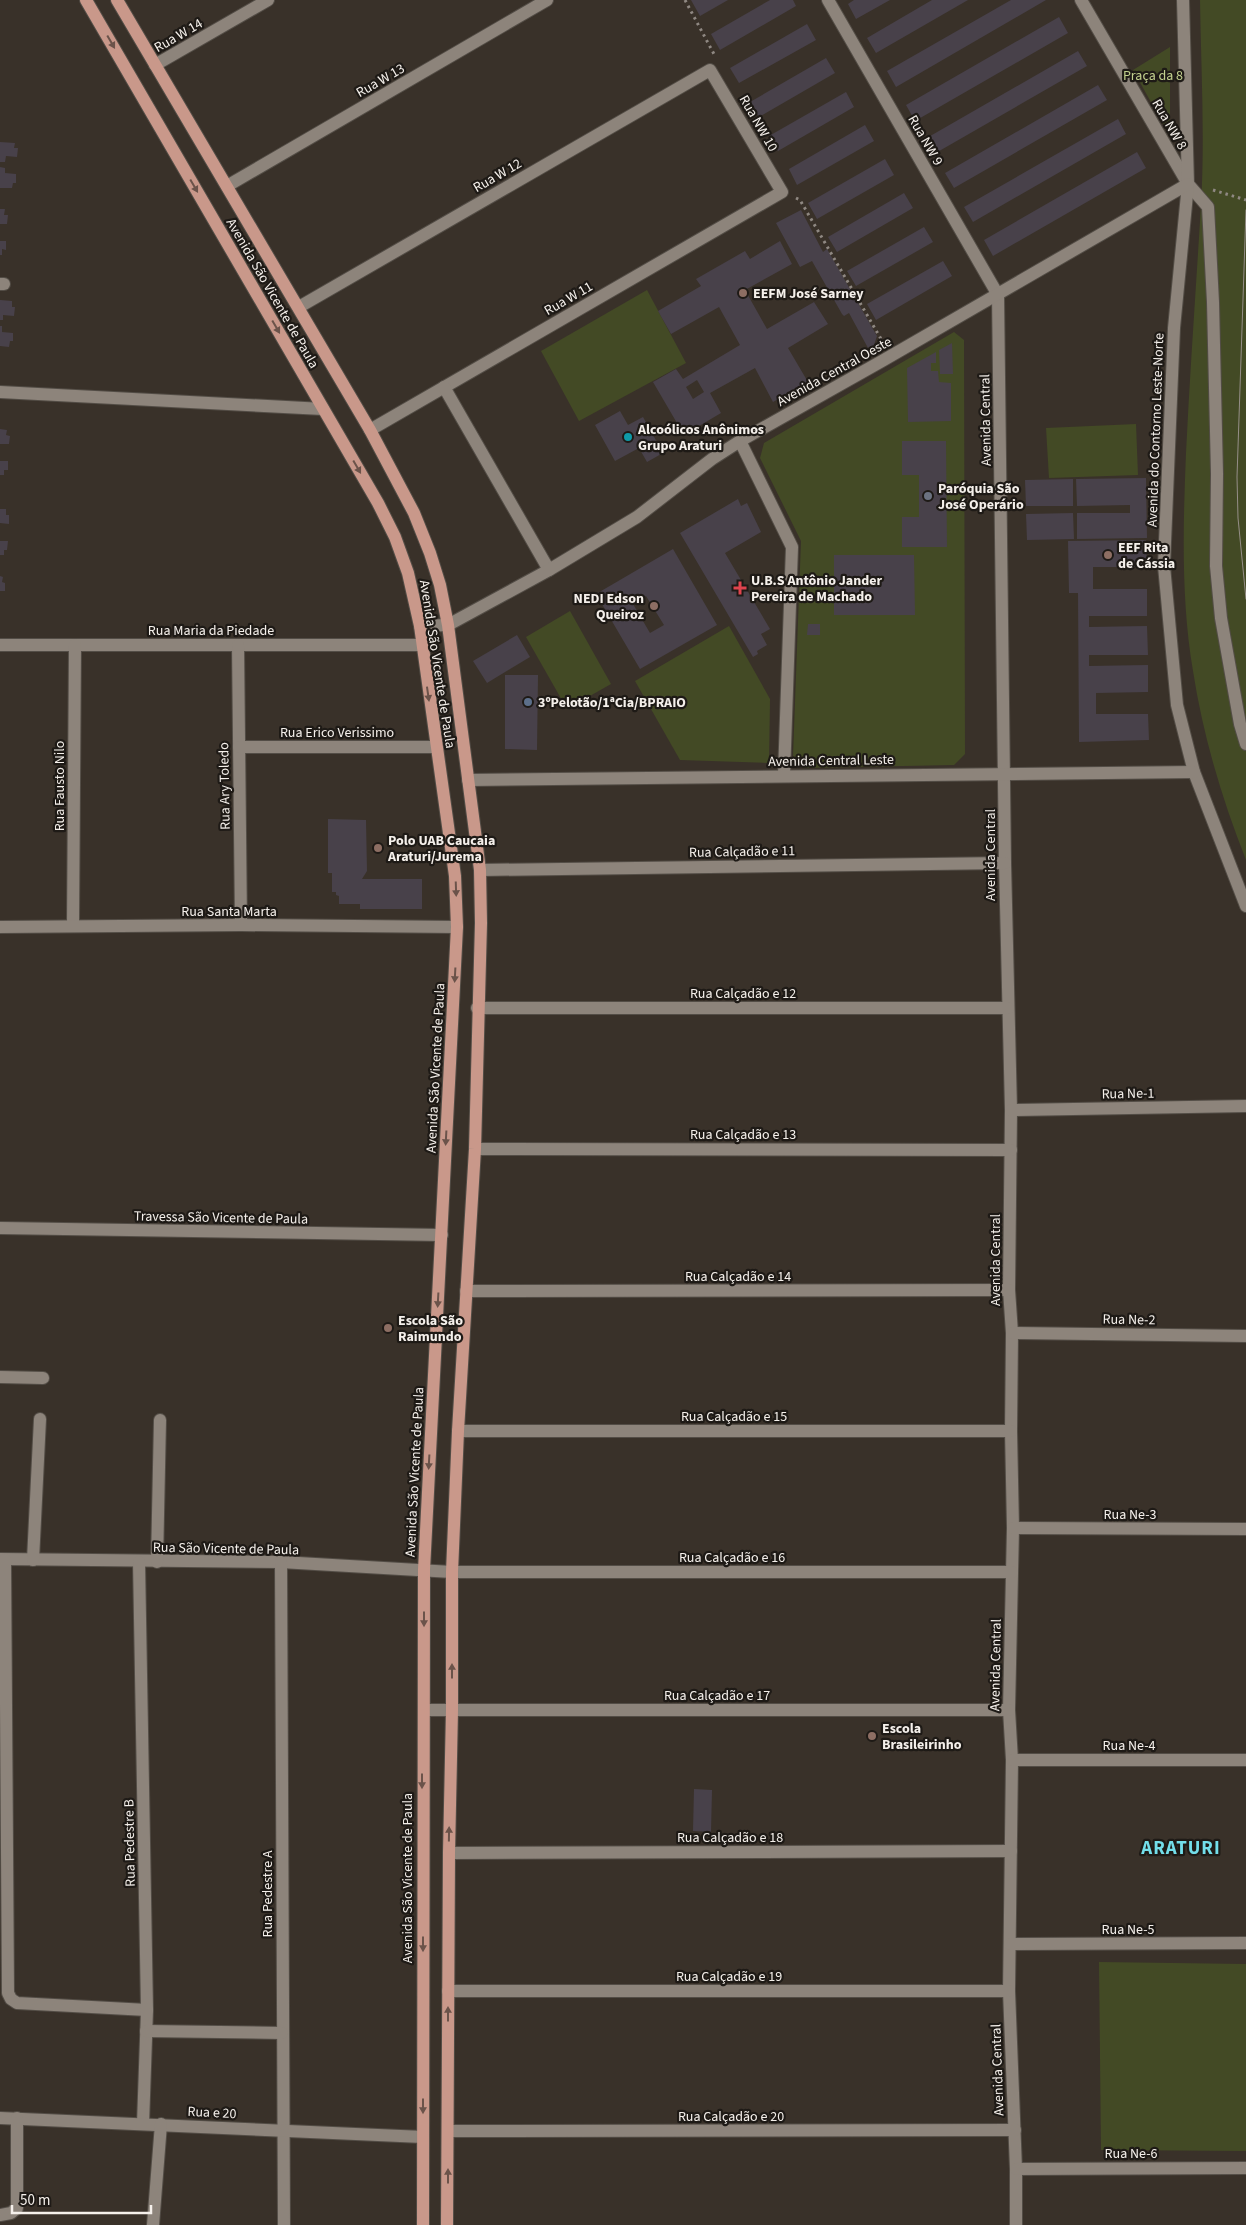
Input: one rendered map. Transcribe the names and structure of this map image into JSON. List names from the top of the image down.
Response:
{
  "streets": {
    "main road": ["Avenida São Vicente de Paula"],
    "street": [
      "Rua W 14",
      "Rua W 13",
      "Rua NW 10",
      "Rua NW 8",
      "Rua NW 9",
      "Rua W 12",
      "Rua W 11",
      "Avenida Central Oeste",
      "Avenida Central",
      "Avenida do Contorno Leste-Norte",
      "Rua Maria da Piedade",
      "Rua Erico Verissimo",
      "Avenida Central Leste",
      "Rua Fausto Nilo",
      "Rua Ary Toledo",
      "Rua Calçadão e 11",
      "Rua Santa Marta",
      "Rua Calçadão e 12",
      "Rua Ne-1",
      "Rua Calçadão e 13",
      "Travessa São Vicente de Paula",
      "Rua Calçadão e 14",
      "Rua Ne-2",
      "Rua Calçadão e 15",
      "Rua Ne-3",
      "Rua São Vicente de Paula",
      "Rua Calçadão e 16",
      "Rua Calçadão e 17",
      "Rua Ne-4",
      "Rua Calçadão e 18",
      "Rua Pedestre B",
      "Rua Pedestre A",
      "Rua Ne-5",
      "Rua Calçadão e 19",
      "Rua e 20",
      "Rua Calçadão e 20",
      "Rua Ne-6"
    ]
  },
  "crossings": [
    ["Rua W 14", "Avenida São Vicente de Paula"],
    ["Rua W 13", "Avenida São Vicente de Paula"],
    ["Rua NW 10", "Rua W 12"],
    ["Rua NW 10", "Rua W 11"],
    ["Rua NW 8", "Avenida Central Oeste"],
    ["Rua NW 8", "Avenida do Contorno Leste-Norte"],
    ["Rua NW 9", "Avenida Central Oeste"],
    ["Rua NW 9", "Avenida Central"],
    ["Rua W 12", "Avenida São Vicente de Paula"],
    ["Avenida São Vicente de Paula", "Rua W 11"],
    ["Avenida São Vicente de Paula", "Avenida Central Oeste"],
    ["Avenida São Vicente de Paula", "Rua Maria da Piedade"],
    ["Avenida São Vicente de Paula", "Rua Erico Verissimo"],
    ["Avenida São Vicente de Paula", "Avenida Central Leste"],
    ["Avenida São Vicente de Paula", "Rua Calçadão e 11"],
    ["Avenida São Vicente de Paula", "Rua Santa Marta"],
    ["Avenida São Vicente de Paula", "Rua Calçadão e 12"],
    ["Avenida São Vicente de Paula", "Rua Calçadão e 13"],
    ["Avenida São Vicente de Paula", "Travessa São Vicente de Paula"],
    ["Avenida São Vicente de Paula", "Rua Calçadão e 14"],
    ["Avenida São Vicente de Paula", "Rua Calçadão e 15"],
    ["Avenida São Vicente de Paula", "Rua São Vicente de Paula"],
    ["Avenida São Vicente de Paula", "Rua Calçadão e 16"],
    ["Avenida São Vicente de Paula", "Rua Calçadão e 17"],
    ["Avenida São Vicente de Paula", "Rua Calçadão e 18"],
    ["Avenida São Vicente de Paula", "Rua Calçadão e 19"],
    ["Avenida São Vicente de Paula", "Rua e 20"],
    ["Avenida São Vicente de Paula", "Rua Calçadão e 20"],
    ["Avenida Central Oeste", "Avenida Central"],
    ["Avenida Central Oeste", "Avenida do Contorno Leste-Norte"],
    ["Avenida Central", "Avenida Central Leste"],
    ["Avenida Central", "Rua Calçadão e 11"],
    ["Avenida Central", "Rua Calçadão e 12"],
    ["Avenida Central", "Rua Ne-1"],
    ["Avenida Central", "Rua Calçadão e 13"],
    ["Avenida Central", "Rua Calçadão e 14"],
    ["Avenida Central", "Rua Ne-2"],
    ["Avenida Central", "Rua Calçadão e 15"],
    ["Avenida Central", "Rua Ne-3"],
    ["Avenida Central", "Rua Calçadão e 16"],
    ["Avenida Central", "Rua Calçadão e 17"],
    ["Avenida Central", "Rua Ne-4"],
    ["Avenida Central", "Rua Calçadão e 18"],
    ["Avenida Central", "Rua Ne-5"],
    ["Avenida Central", "Rua Calçadão e 19"],
    ["Avenida Central", "Rua Calçadão e 20"],
    ["Avenida Central", "Rua Ne-6"],
    ["Avenida do Contorno Leste-Norte", "Avenida Central Leste"],
    ["Rua Maria da Piedade", "Rua Fausto Nilo"],
    ["Rua Maria da Piedade", "Rua Ary Toledo"],
    ["Rua Erico Verissimo", "Rua Ary Toledo"],
    ["Rua Fausto Nilo", "Rua Santa Marta"],
    ["Rua Ary Toledo", "Rua Santa Marta"],
    ["Rua São Vicente de Paula", "Rua Calçadão e 16"],
    ["Rua São Vicente de Paula", "Rua Pedestre B"],
    ["Rua São Vicente de Paula", "Rua Pedestre A"],
    ["Rua Pedestre B", "Rua e 20"],
    ["Rua Pedestre A", "Rua e 20"]
  ],
  "districts": ["ARATURI"],
  "parks": ["Praça da 8"],
  "places": {
    "other": [
      "EEFM José Sarney",
      "Alcoólicos Anônimos Grupo Araturi",
      "Paróquia São José Operário",
      "EEF Rita de Cássia",
      "NEDI Edson Queiroz",
      "3ºPelotão/1ªCia/BPRAIO",
      "Polo UAB Caucaia Araturi/Jurema",
      "Escola São Raimundo",
      "Escola Brasileirinho"
    ],
    "health": ["U.B.S Antônio Jander Pereira de Machado"]
  },
  "scale_bar": "50 m"
}
